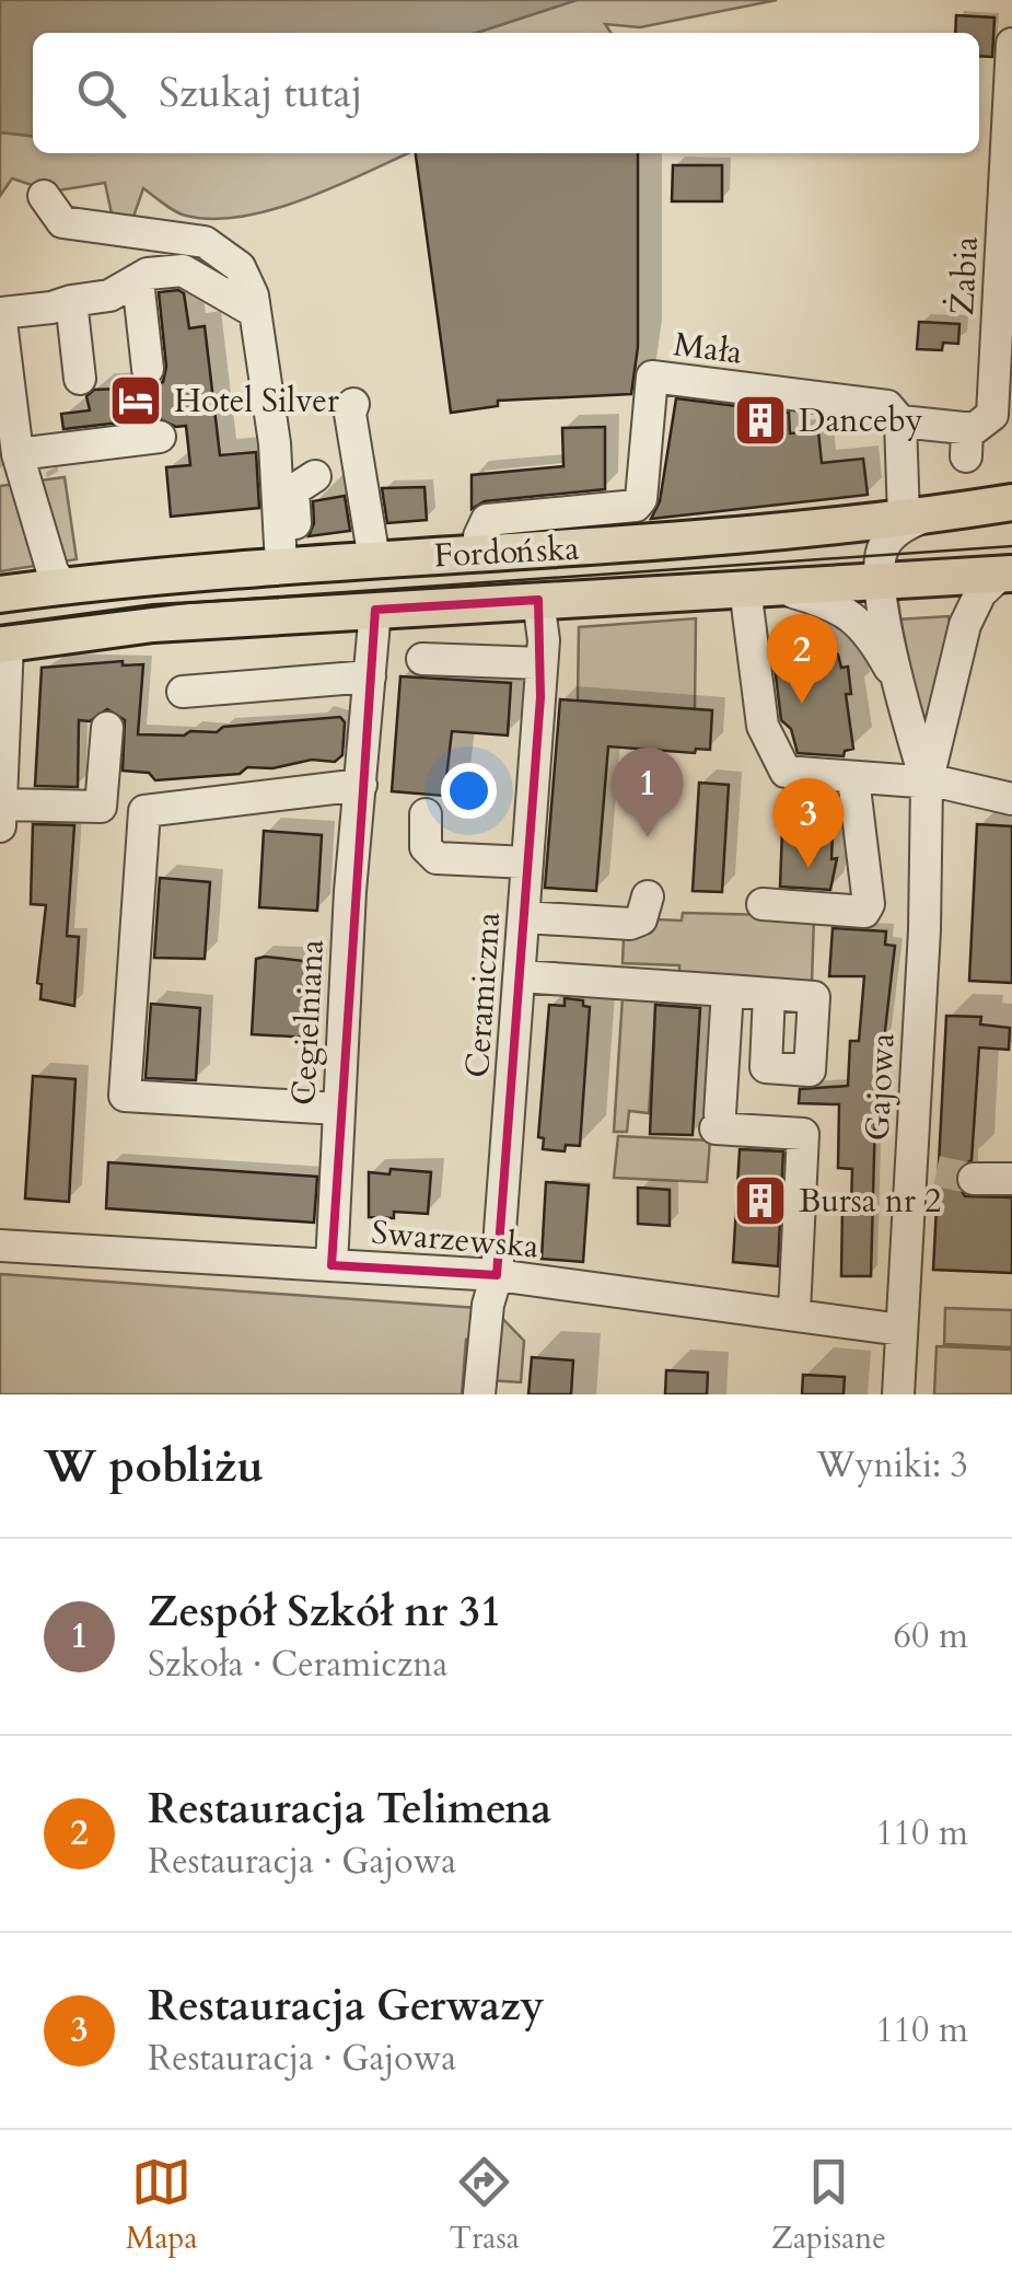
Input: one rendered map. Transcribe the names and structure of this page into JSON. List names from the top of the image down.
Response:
{
  "streets": {
    "main road": ["Fordońska"],
    "street": [
      "Żabia",
      "Mała",
      "Ceramiczna",
      "Cegielniana",
      "Gajowa",
      "Swarzewska"
    ]
  },
  "crossings": [
    ["Żabia", "Mała"],
    ["Mała", "Fordońska"],
    ["Fordońska", "Ceramiczna"],
    ["Fordońska", "Cegielniana"],
    ["Fordońska", "Gajowa"],
    ["Ceramiczna", "Swarzewska"],
    ["Cegielniana", "Swarzewska"],
    ["Gajowa", "Swarzewska"]
  ],
  "places": {
    "hotel": ["Hotel Silver"],
    "building": ["Danceby", "Bursa nr 2"]
  },
  "page": {
    "search": "Szukaj tutaj",
    "pins": ["2", "1", "3"],
    "heading": ["W pobliżu", "Wyniki: 3"],
    "list": [
      {
        "mark": "1",
        "name": "Zespół Szkół nr 31",
        "note": "Szkoła · Ceramiczna",
        "value": "60 m"
      },
      {
        "mark": "2",
        "name": "Restauracja Telimena",
        "note": "Restauracja · Gajowa",
        "value": "110 m"
      },
      {
        "mark": "3",
        "name": "Restauracja Gerwazy",
        "note": "Restauracja · Gajowa",
        "value": "110 m"
      }
    ],
    "nav": ["Mapa", "Trasa", "Zapisane"]
  }
}
